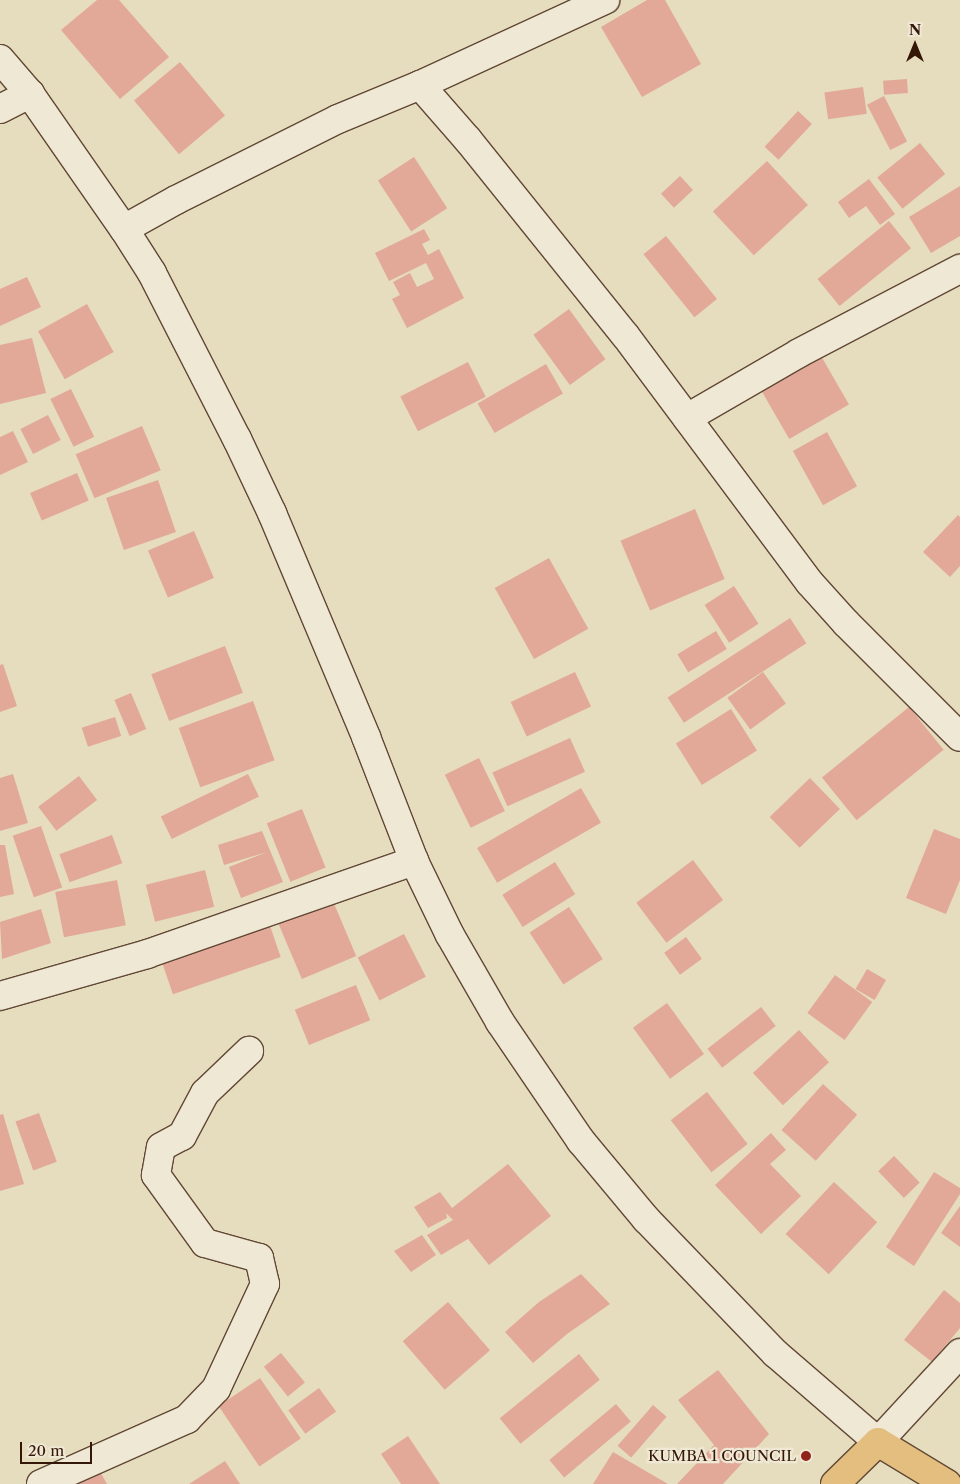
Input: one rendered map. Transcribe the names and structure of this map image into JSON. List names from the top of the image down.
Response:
{
  "places": ["KUMBA 1 COUNCIL"],
  "scale_bar": "20 m",
  "north": "top"
}
